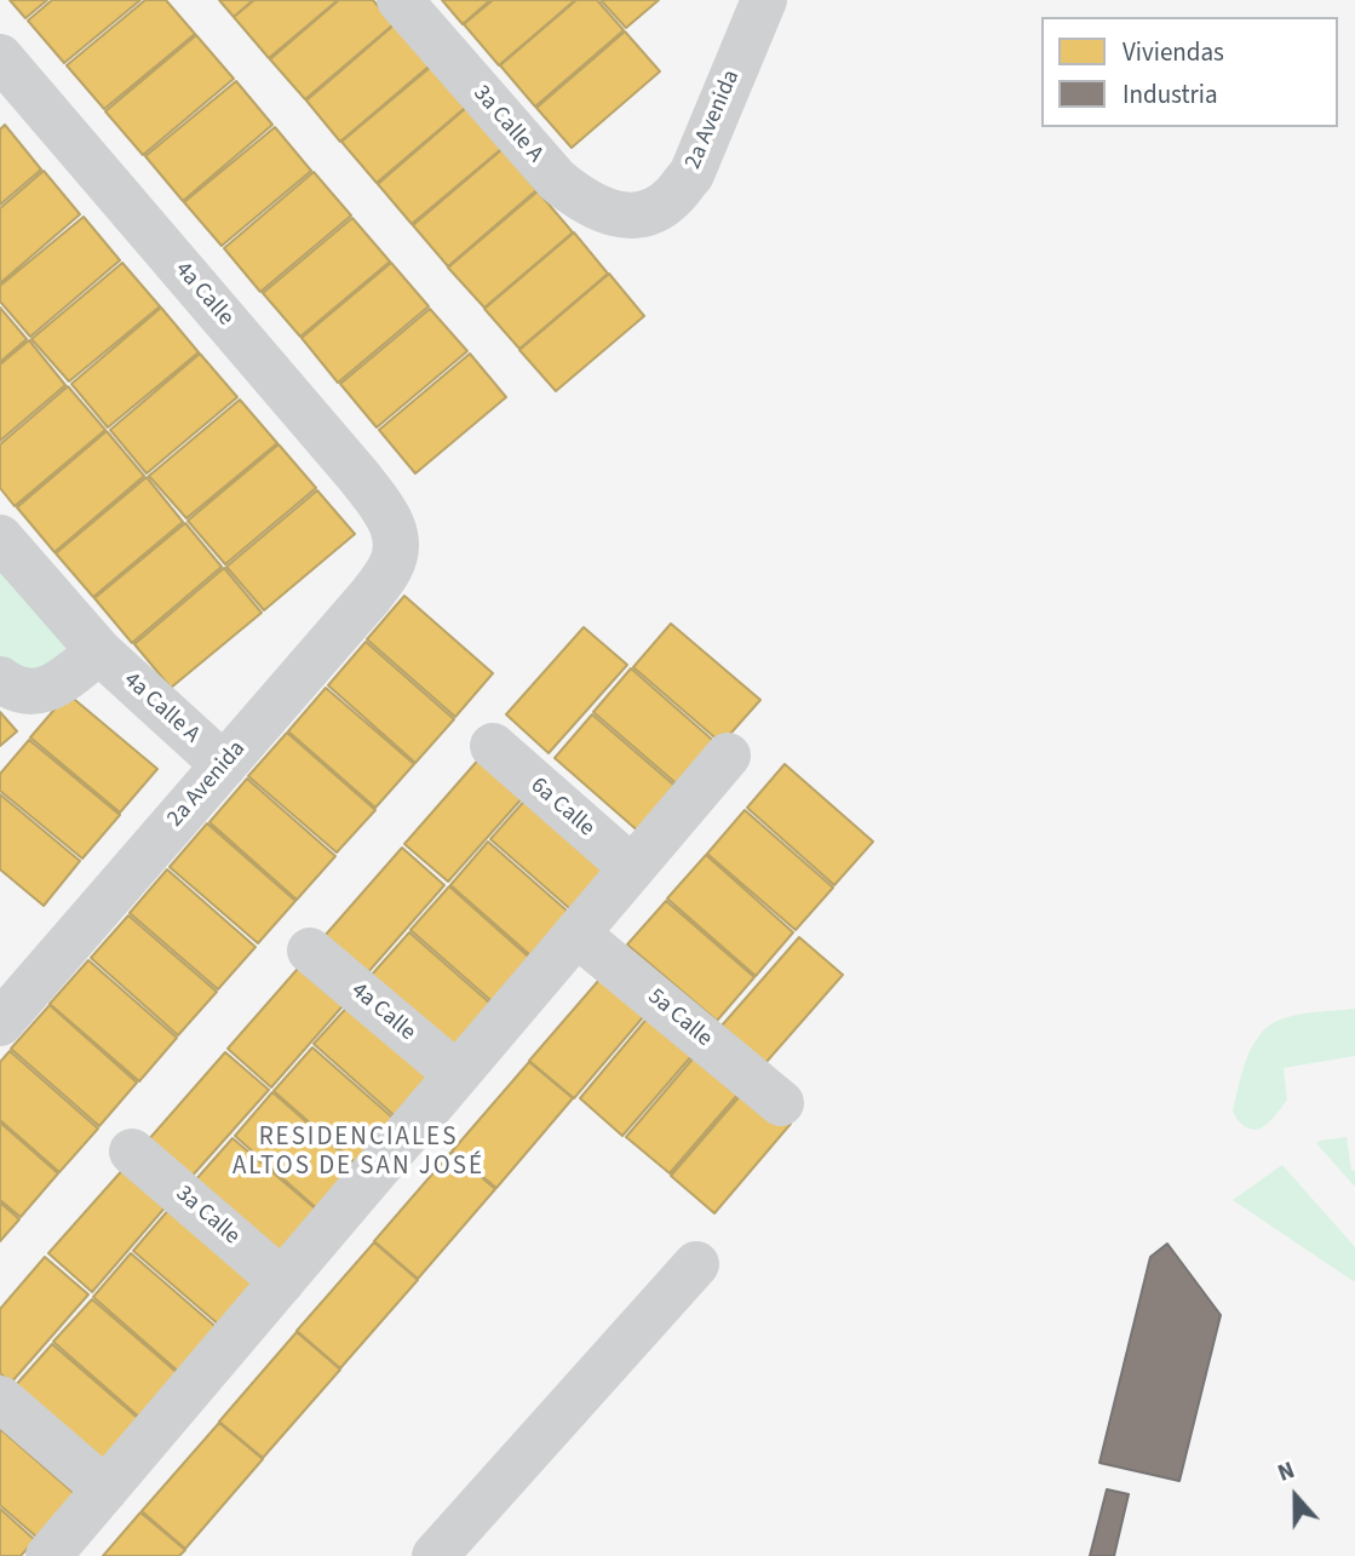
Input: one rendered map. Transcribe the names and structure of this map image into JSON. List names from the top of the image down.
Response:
{
  "streets": {
    "street": [
      "2a Avenida",
      "3a Calle A",
      "4a Calle",
      "4a Calle A",
      "6a Calle",
      "5a Calle",
      "3a Calle"
    ]
  },
  "crossings": [
    ["2a Avenida", "3a Calle A"],
    ["2a Avenida", "4a Calle"],
    ["2a Avenida", "4a Calle A"]
  ],
  "districts": ["RESIDENCIALES ALTOS DE SAN JOSÉ"],
  "legend": ["Viviendas", "Industria"],
  "north": "top"
}
